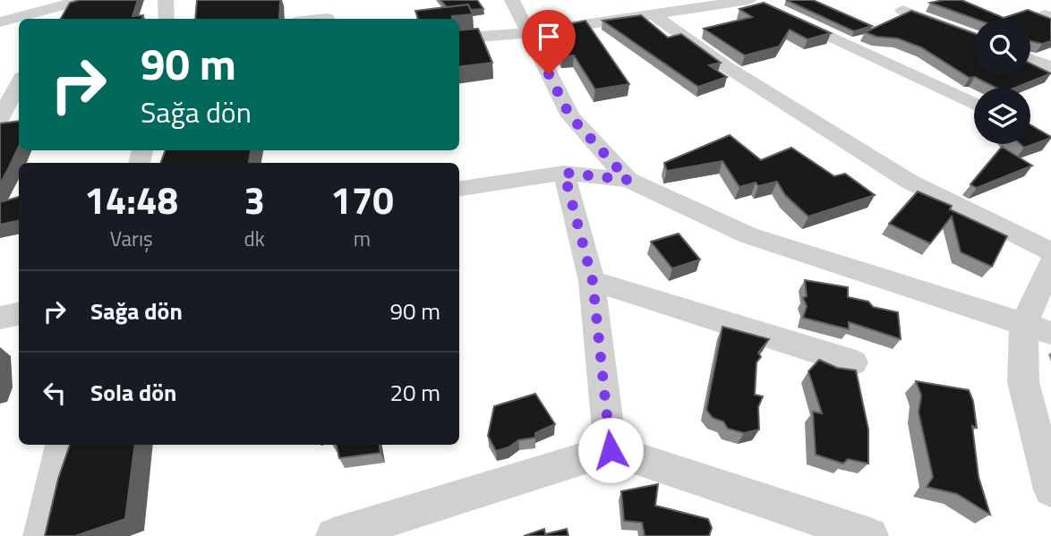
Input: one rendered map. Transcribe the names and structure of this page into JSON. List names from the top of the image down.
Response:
{
  "page": {
    "turn": ["90 m", "Sağa dön"],
    "eta": [
      "14:48",
      "Varış",
      "3",
      "dk",
      "170",
      "m"
    ],
    "list": [
      {
        "name": "Sağa dön",
        "value": "90 m"
      },
      {
        "name": "Sola dön",
        "value": "20 m"
      }
    ]
  }
}
